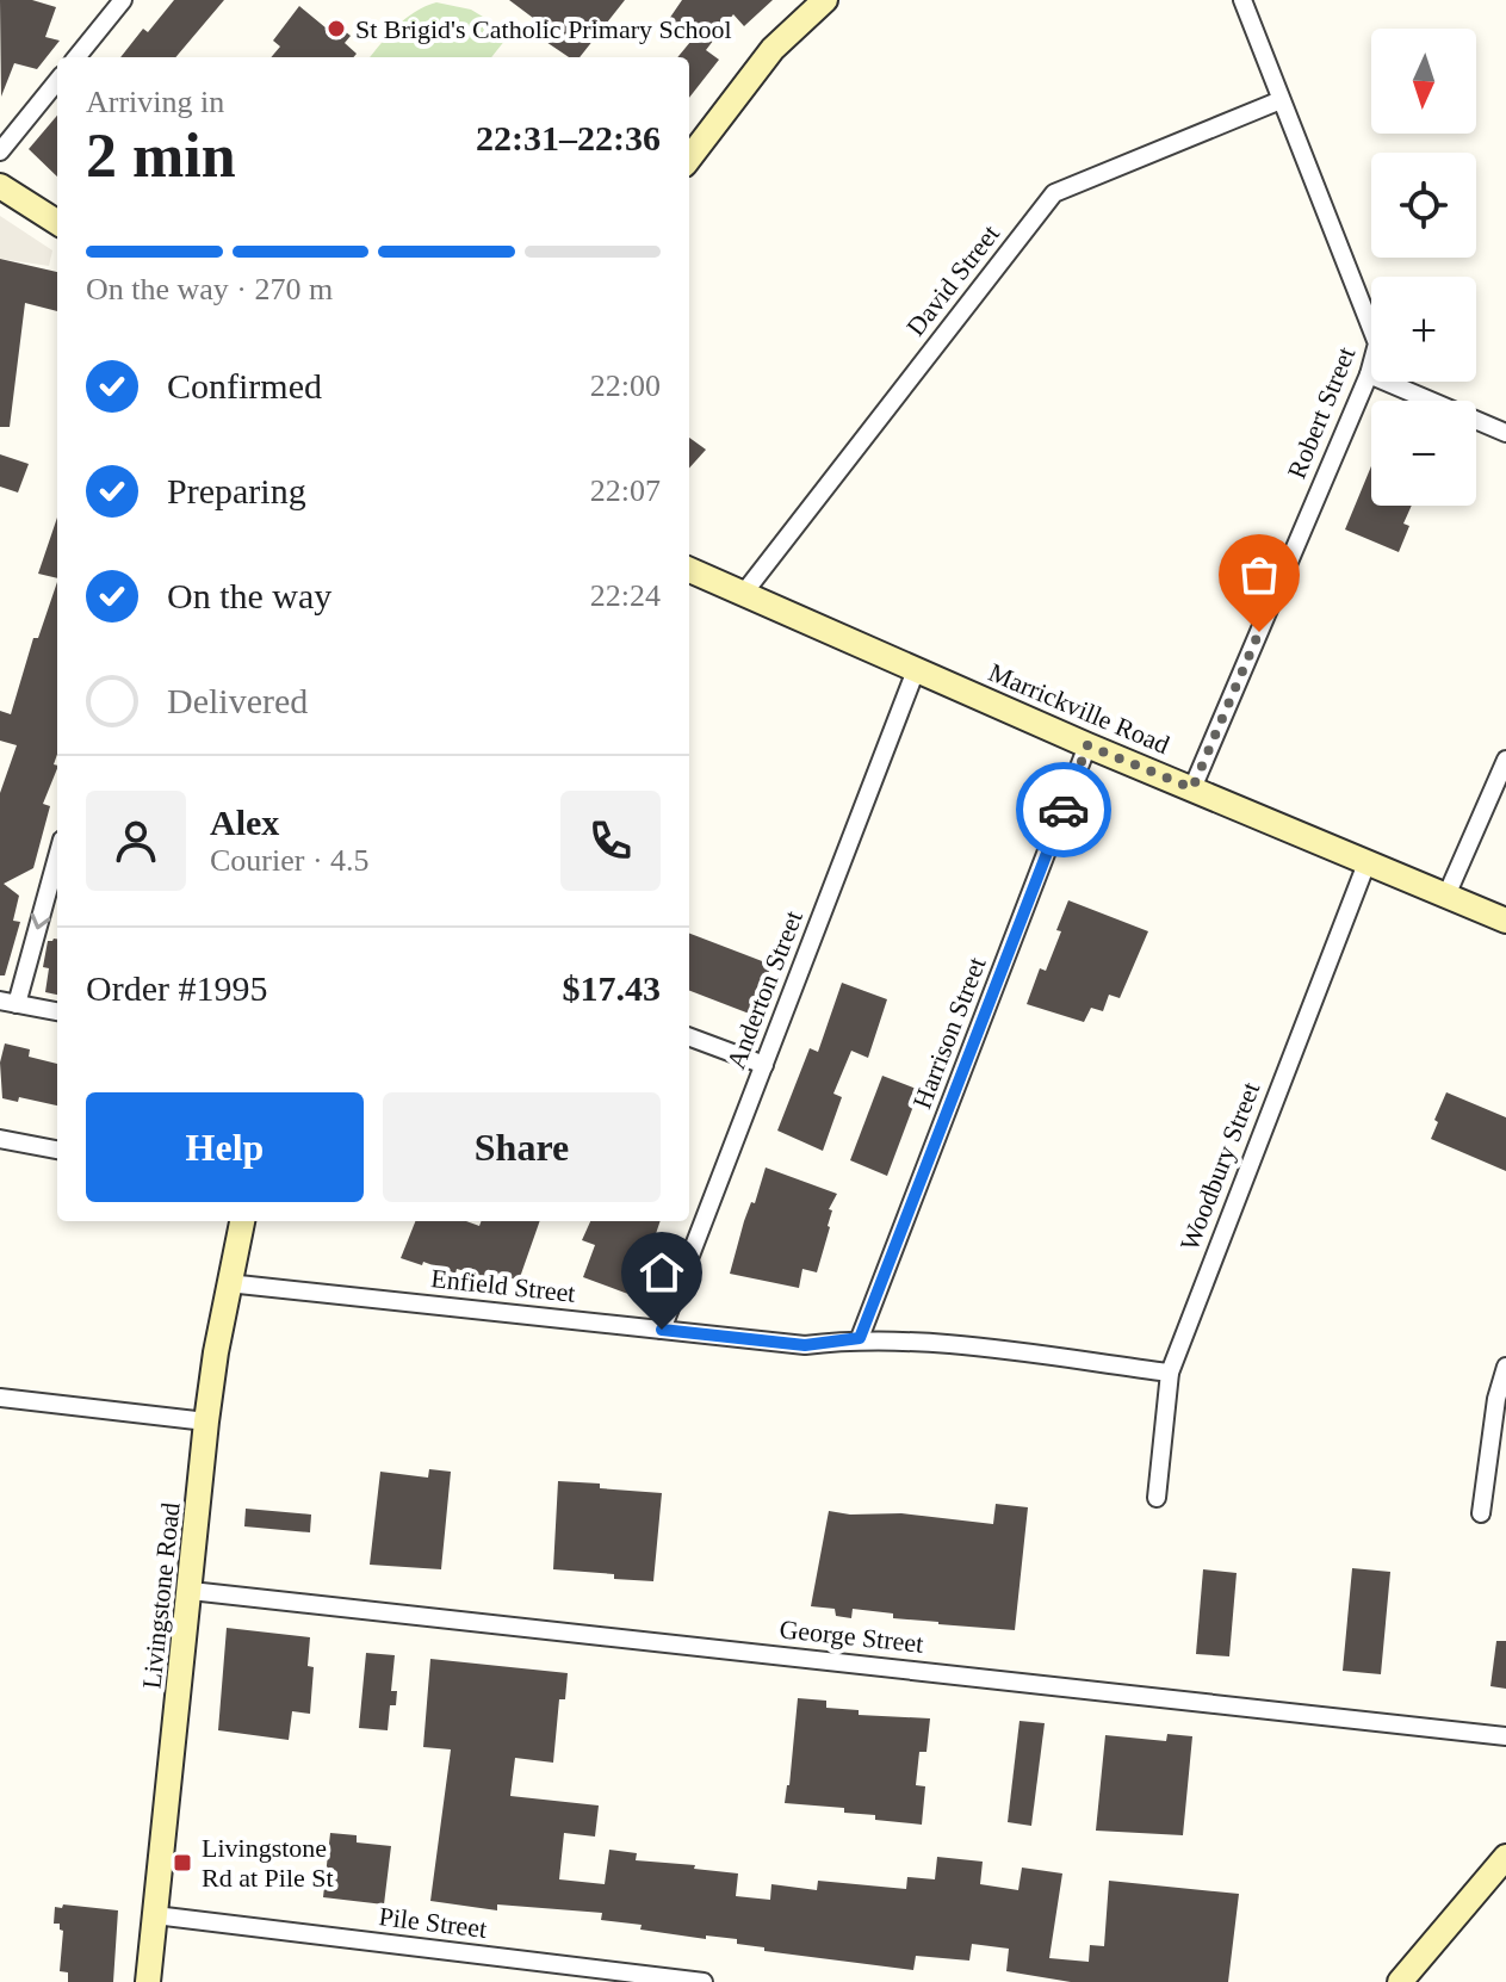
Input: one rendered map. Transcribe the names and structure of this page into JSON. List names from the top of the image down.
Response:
{
  "streets": {
    "street": [
      "David Street",
      "Robert Street",
      "Marrickville Road",
      "Anderton Street",
      "Harrison Street",
      "Woodbury Street",
      "Enfield Street",
      "Livingstone Road",
      "George Street",
      "Pile Street"
    ]
  },
  "crossings": [
    ["David Street", "Robert Street"],
    ["David Street", "Marrickville Road"],
    ["Robert Street", "Marrickville Road"],
    ["Marrickville Road", "Anderton Street"],
    ["Marrickville Road", "Harrison Street"],
    ["Marrickville Road", "Woodbury Street"],
    ["Anderton Street", "Enfield Street"],
    ["Harrison Street", "Enfield Street"],
    ["Woodbury Street", "Enfield Street"],
    ["Enfield Street", "Livingstone Road"],
    ["Livingstone Road", "George Street"],
    ["Livingstone Road", "Pile Street"]
  ],
  "places": {
    "other": ["St Brigid's Catholic Primary School"],
    "transit": ["Livingstone Rd at Pile St"]
  },
  "north": "bottom",
  "page": {
    "map_buttons": ["+", "−"],
    "heading": ["2 min", "Arriving in", "22:31–22:36"],
    "panel": [
      "Alex",
      "Courier · 4.5",
      "Order #1995",
      "$17.43"
    ],
    "bar": "On the way · 270 m",
    "list": [
      ["Confirmed", "22:00"],
      ["Preparing", "22:07"],
      ["On the way", "22:24"],
      "Delivered"
    ],
    "buttons": ["Help", "Share"]
  }
}
